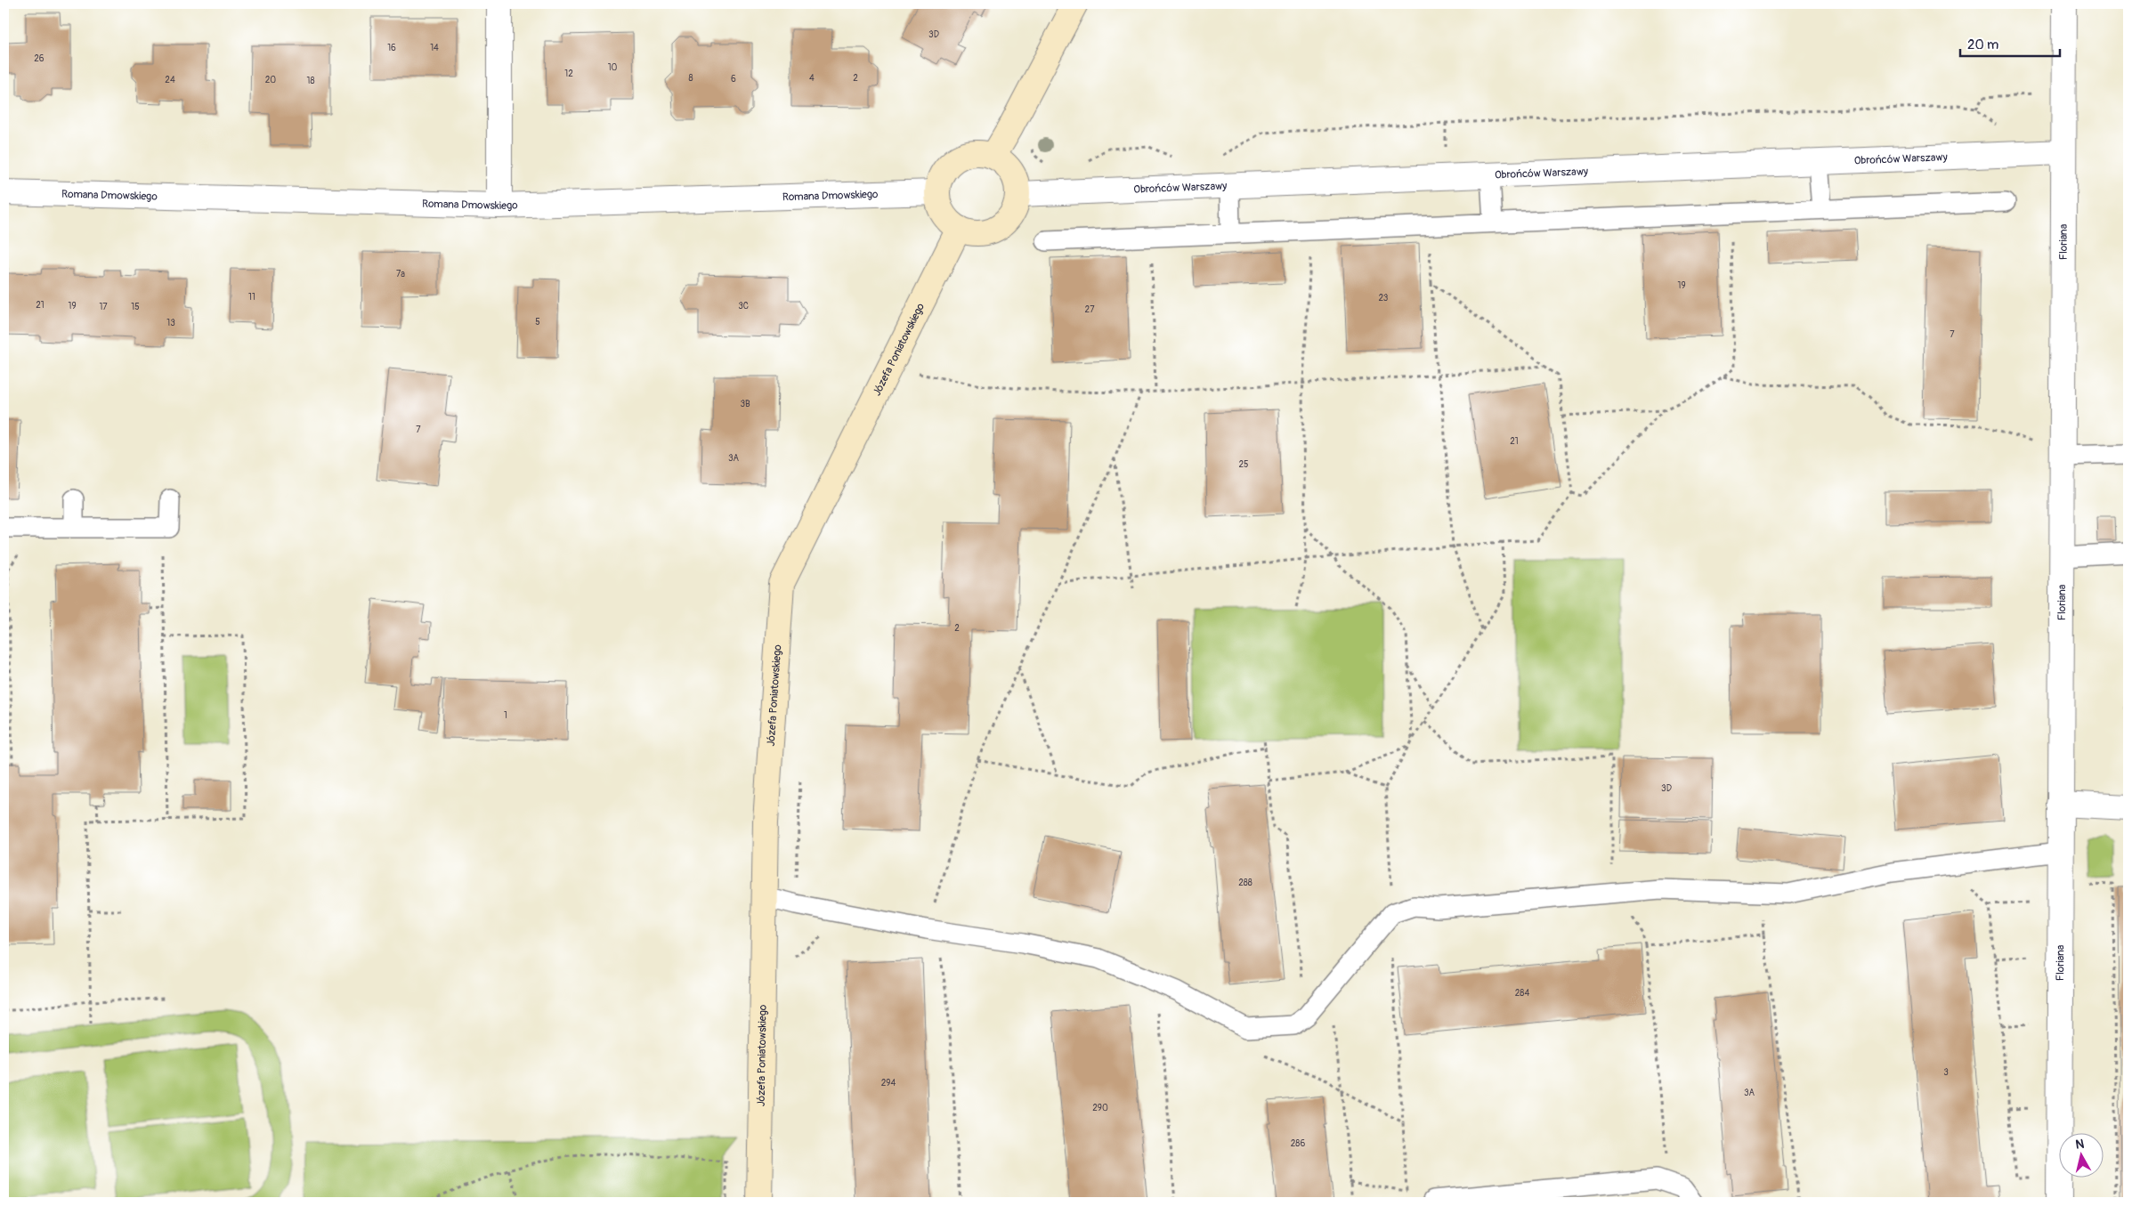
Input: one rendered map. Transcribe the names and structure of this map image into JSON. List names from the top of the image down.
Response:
{
  "streets": {
    "street": [
      "Obrońców Warszawy",
      "Romana Dmowskiego",
      "Floriana",
      "Józefa Poniatowskiego"
    ]
  },
  "crossings": [
    ["Obrońców Warszawy", "Romana Dmowskiego"],
    ["Obrońców Warszawy", "Floriana"],
    ["Obrońców Warszawy", "Józefa Poniatowskiego"],
    ["Romana Dmowskiego", "Józefa Poniatowskiego"]
  ],
  "house_numbers": [
    "3D",
    "16",
    "14",
    "26",
    "10",
    "12",
    "8",
    "4",
    "2",
    "6",
    "24",
    "20",
    "18",
    "7a",
    "19",
    "11",
    "23",
    "21",
    "19",
    "3C",
    "17",
    "15",
    "27",
    "5",
    "13",
    "7",
    "3B",
    "7",
    "21",
    "3A",
    "25",
    "2",
    "1",
    "3D",
    "288",
    "284",
    "3",
    "294",
    "3A",
    "290",
    "286"
  ],
  "scale_bar": "20 m",
  "north": "top"
}
